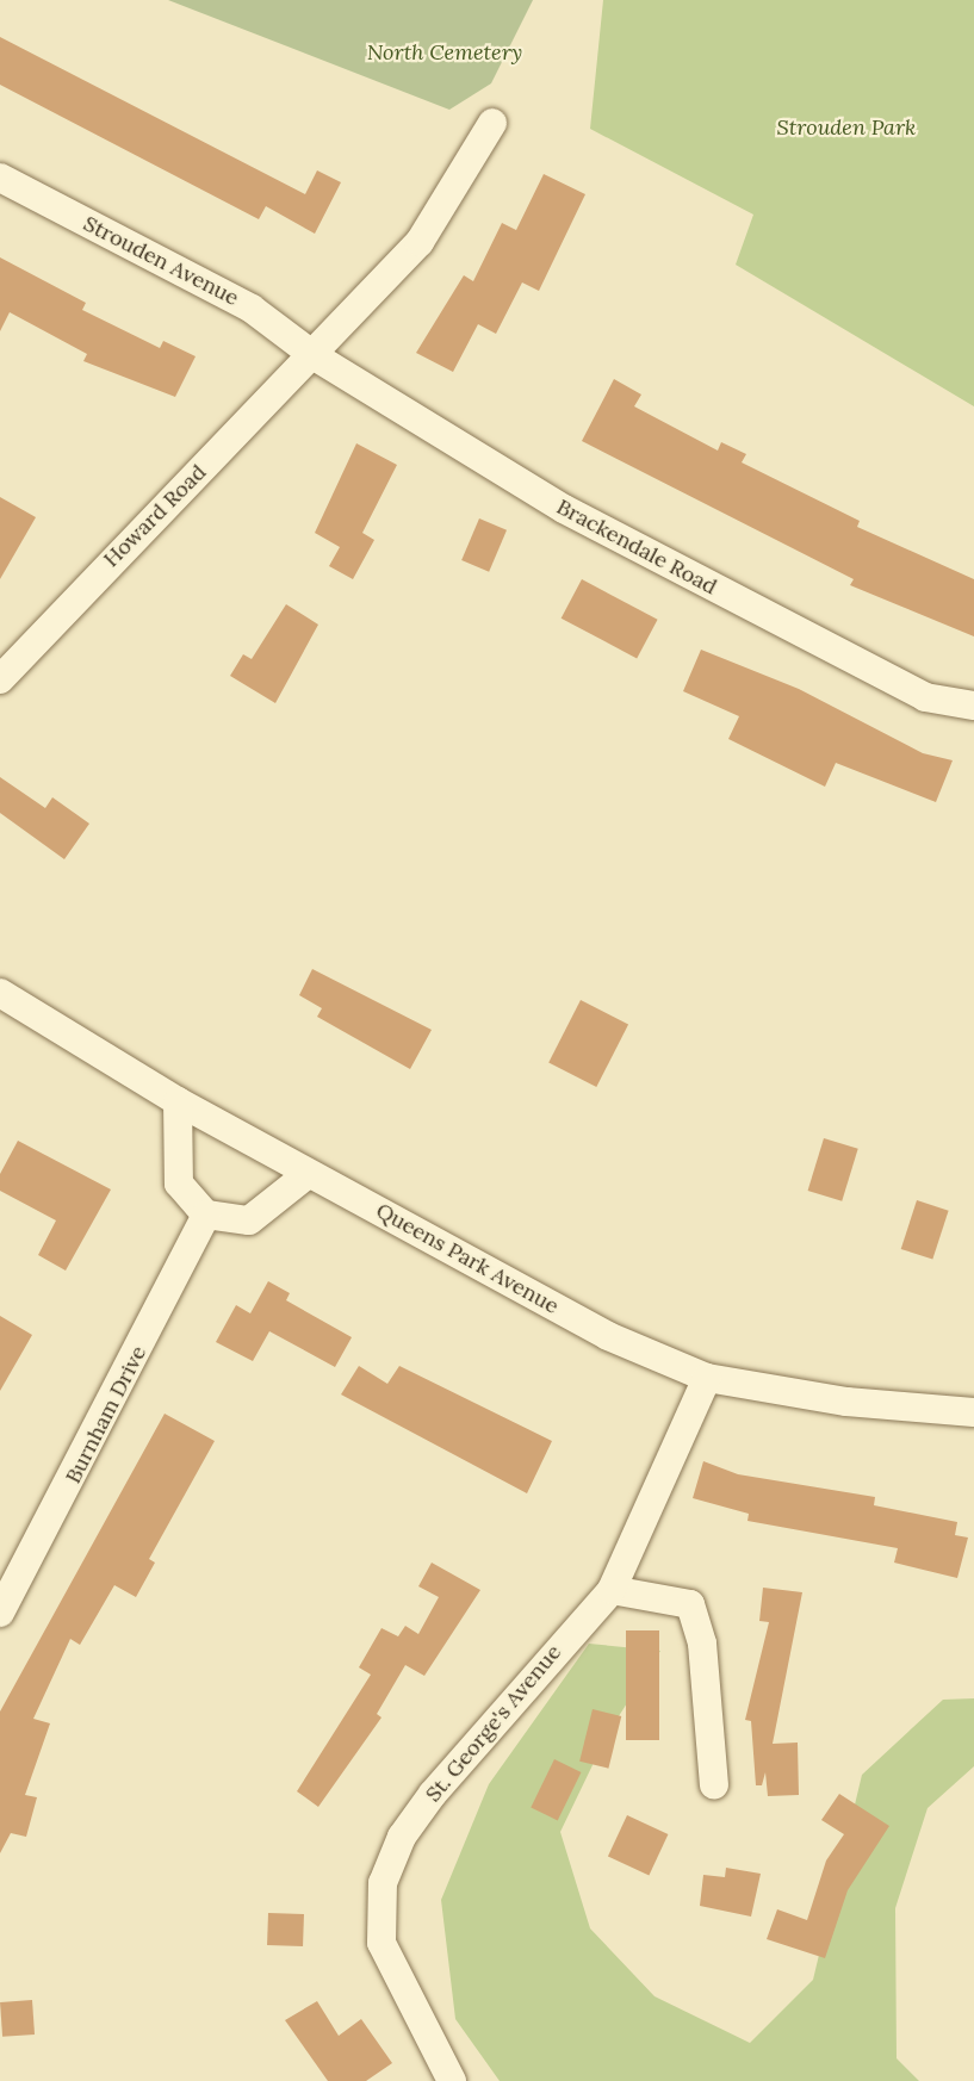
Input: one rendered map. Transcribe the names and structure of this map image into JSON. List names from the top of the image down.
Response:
{
  "streets": {
    "street": [
      "Strouden Avenue",
      "Howard Road",
      "Brackendale Road",
      "Queens Park Avenue",
      "Burnham Drive",
      "St. George's Avenue"
    ]
  },
  "crossings": [
    ["Strouden Avenue", "Howard Road"],
    ["Strouden Avenue", "Brackendale Road"],
    ["Howard Road", "Brackendale Road"],
    ["Queens Park Avenue", "St. George's Avenue"]
  ],
  "parks": ["North Cemetery", "Strouden Park"]
}
